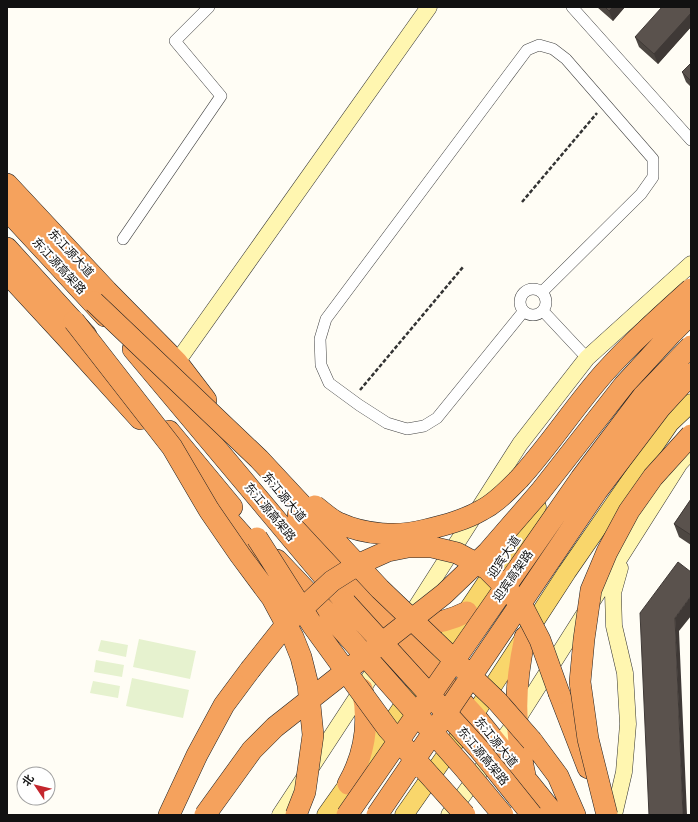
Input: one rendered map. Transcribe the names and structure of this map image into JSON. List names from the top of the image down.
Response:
{
  "streets": {
    "highway": ["东江源大道", "东江源高架路", "迎宾高架路"],
    "main road": ["迎宾大道"]
  },
  "crossings": [
    ["东江源大道", "迎宾大道"]
  ],
  "north": "top left"
}
